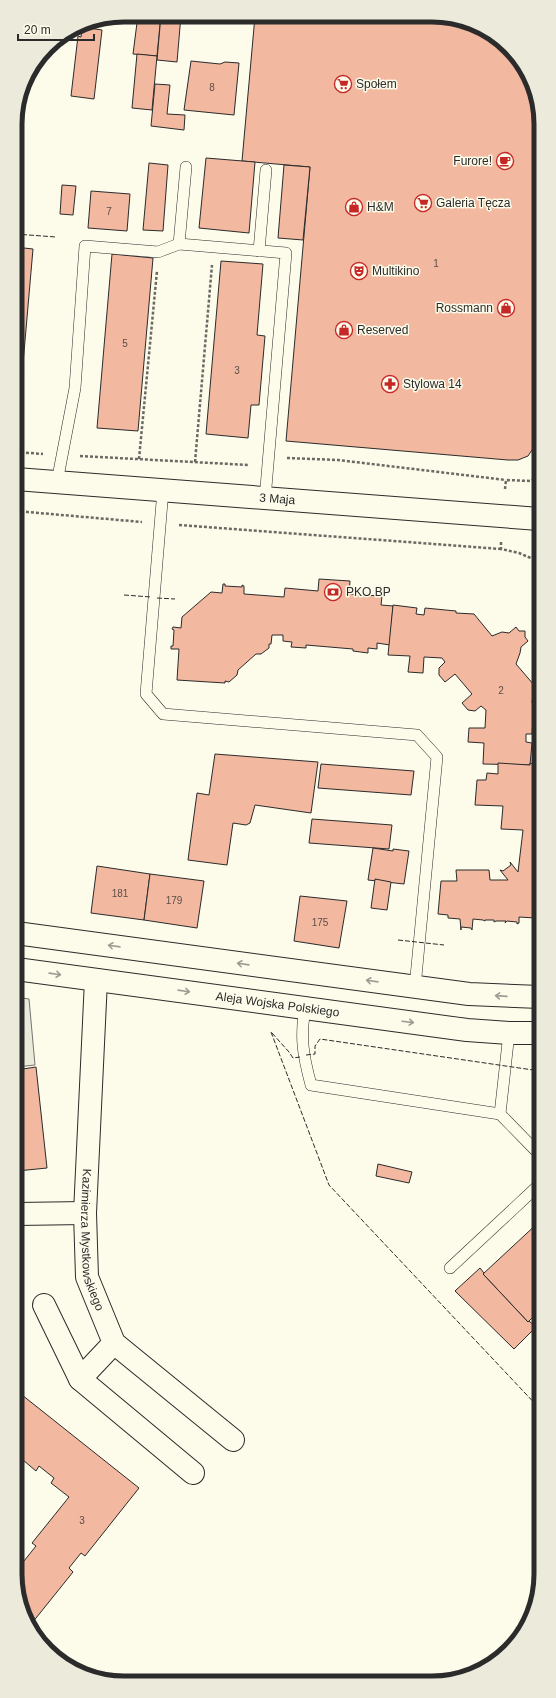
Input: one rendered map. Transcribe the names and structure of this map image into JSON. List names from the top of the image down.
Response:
{
  "streets": {
    "street": ["3 Maja", "Aleja Wojska Polskiego", "Kazimierza Mystkowskiego"]
  },
  "crossings": [
    ["Aleja Wojska Polskiego", "Kazimierza Mystkowskiego"]
  ],
  "places": {
    "supermarket": ["Społem", "Galeria Tęcza"],
    "cafe": ["Furore!"],
    "shop": ["H&M", "Rossmann", "Reserved"],
    "theatre": ["Multikino"],
    "pharmacy": ["Stylowa 14"],
    "bank": ["PKO BP"]
  },
  "house_numbers": [
    "8",
    "7",
    "1",
    "5",
    "3",
    "2",
    "181",
    "179",
    "175",
    "3"
  ],
  "scale_bar": "20 m"
}
